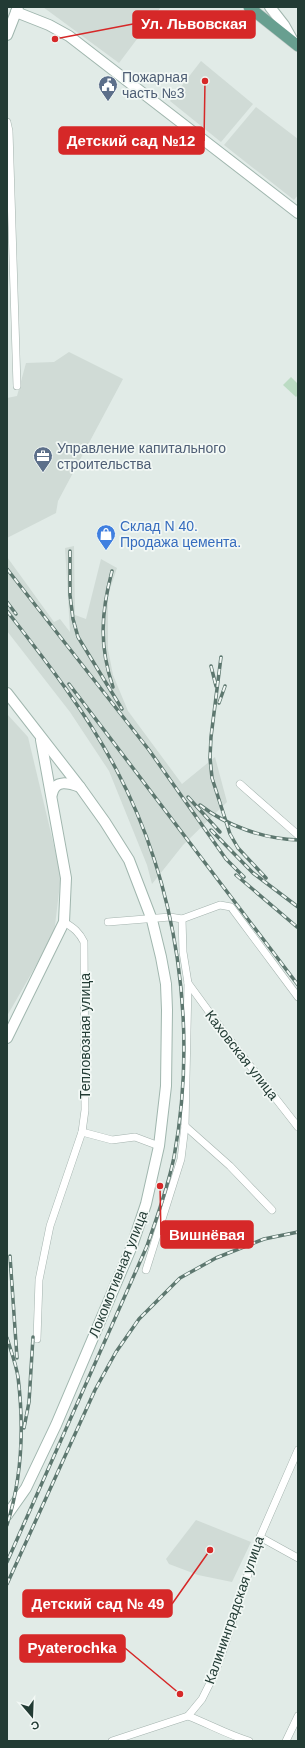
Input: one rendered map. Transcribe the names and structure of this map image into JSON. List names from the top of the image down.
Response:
{
  "streets": {
    "street": [
      "Тепловозная улица",
      "Каховская улица",
      "Локомотивная улица",
      "Калининградская улица"
    ]
  },
  "places": {
    "other": [
      "Ул. Львовская",
      "Детский сад №12",
      "Вишнёвая",
      "Детский сад № 49",
      "Pyaterochka"
    ],
    "public building": ["Пожарная часть №3"],
    "office": ["Управление капитального строительства"],
    "shop": ["Склад N 40. Продажа цемента."]
  },
  "north": "bottom"
}
